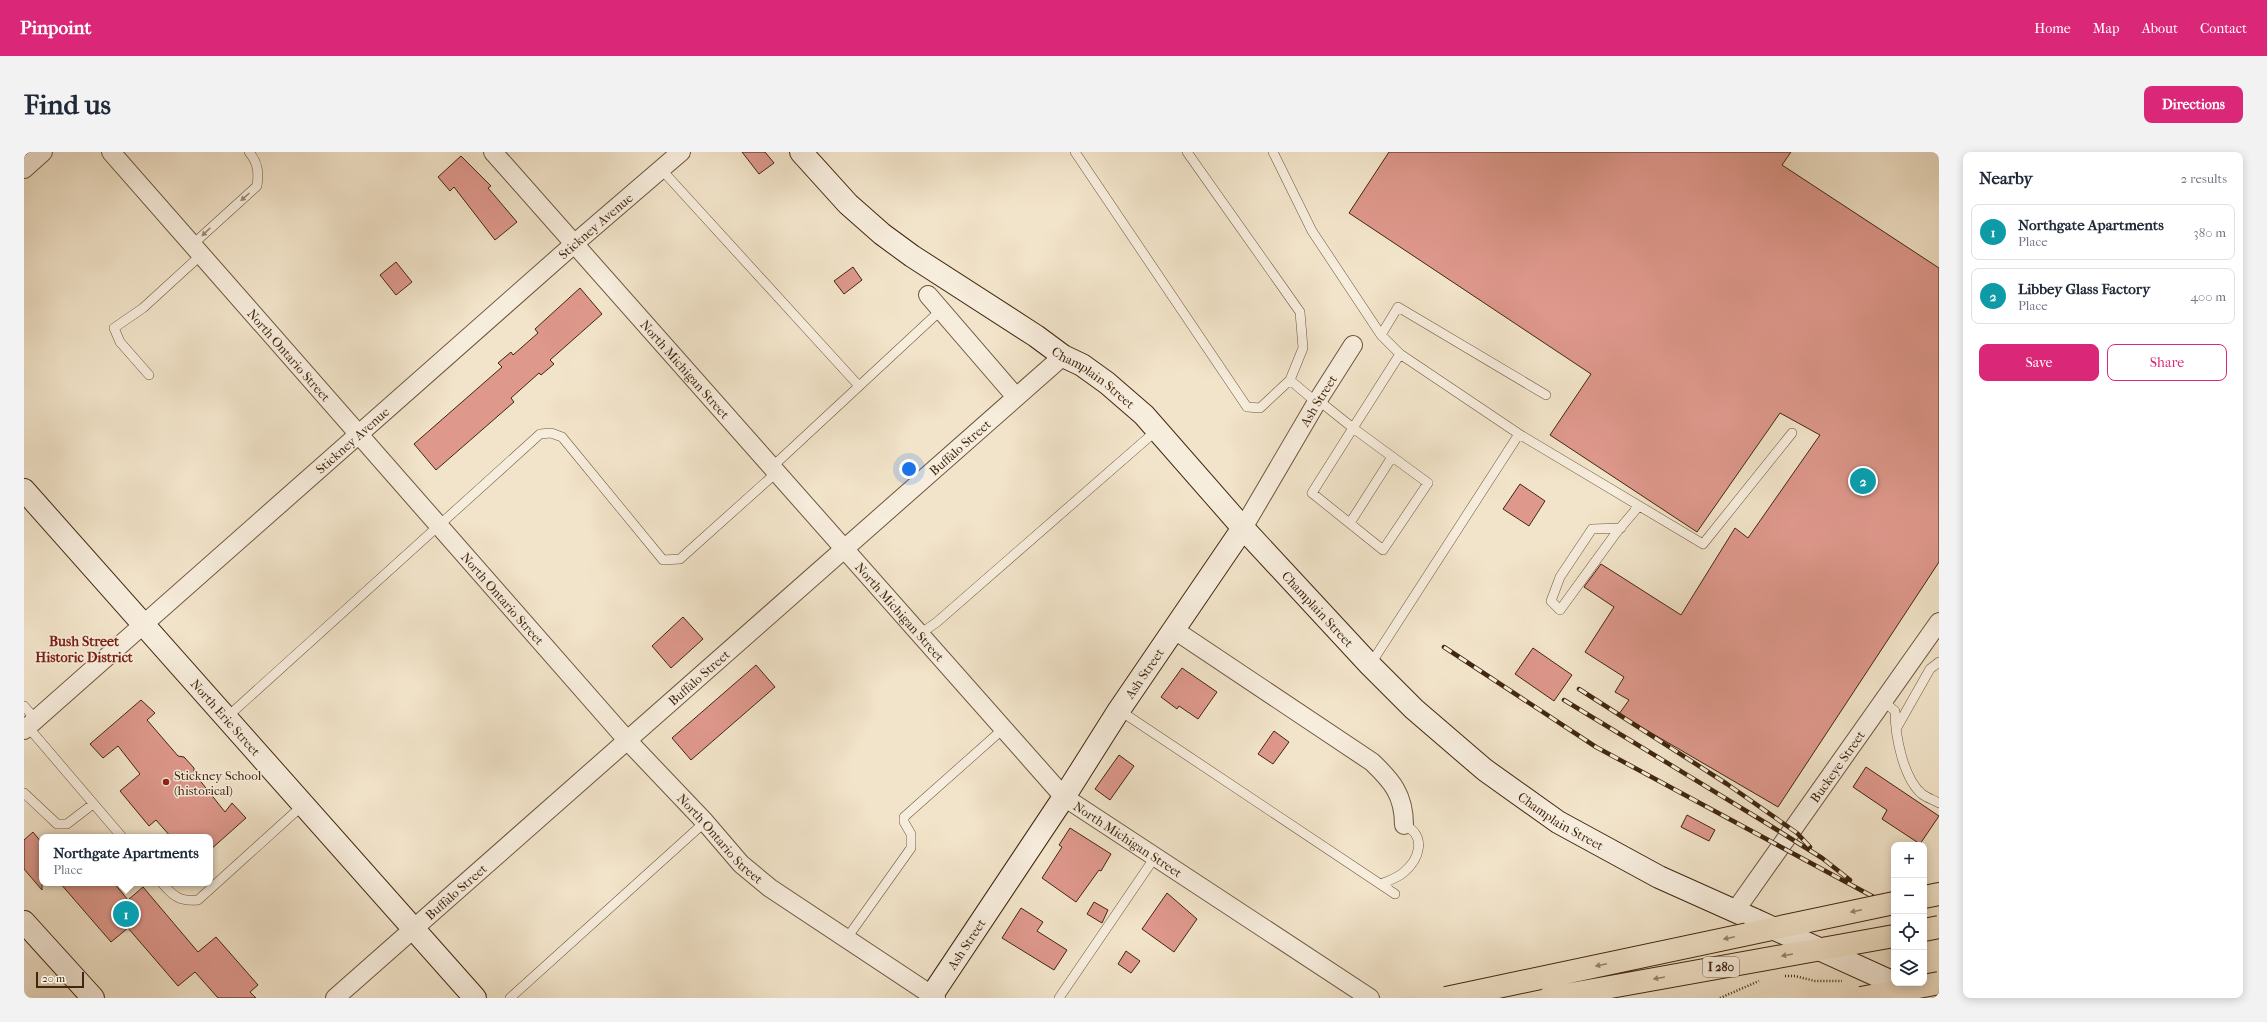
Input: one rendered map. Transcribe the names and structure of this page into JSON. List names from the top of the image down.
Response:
{
  "streets": {
    "highway": ["I 280"],
    "main road": ["Champlain Street", "Ash Street", "North Erie Street"],
    "street": [
      "Stickney Avenue",
      "North Ontario Street",
      "North Michigan Street",
      "Buffalo Street",
      "Buckeye Street"
    ]
  },
  "crossings": [
    ["Stickney Avenue", "North Ontario Street"],
    ["Stickney Avenue", "North Michigan Street"],
    ["Stickney Avenue", "North Erie Street"],
    ["North Ontario Street", "Ash Street"],
    ["North Ontario Street", "Buffalo Street"],
    ["North Michigan Street", "Ash Street"],
    ["North Michigan Street", "Buffalo Street"],
    ["Champlain Street", "Ash Street"],
    ["Champlain Street", "Buffalo Street"],
    ["Champlain Street", "Buckeye Street"],
    ["Buffalo Street", "North Erie Street"]
  ],
  "districts": ["Bush Street Historic District"],
  "places": ["Stickney School (historical)"],
  "scale_bar": "20 m",
  "page": {
    "header": "Pinpoint",
    "nav": [
      "Home",
      "Map",
      "About",
      "Contact"
    ],
    "buttons": [
      "Directions",
      ["Save", "Share"]
    ],
    "title": "Find us",
    "heading": ["Nearby", "2 results"],
    "list": [
      {
        "mark": "1",
        "name": "Northgate Apartments",
        "note": "Place",
        "value": "380 m"
      },
      {
        "mark": "2",
        "name": "Libbey Glass Factory",
        "note": "Place",
        "value": "400 m"
      }
    ],
    "pins": ["2", "1"],
    "popup": ["Northgate Apartments", "Place"],
    "map_buttons": ["+", "−"],
    "scale": "20 m"
  }
}
